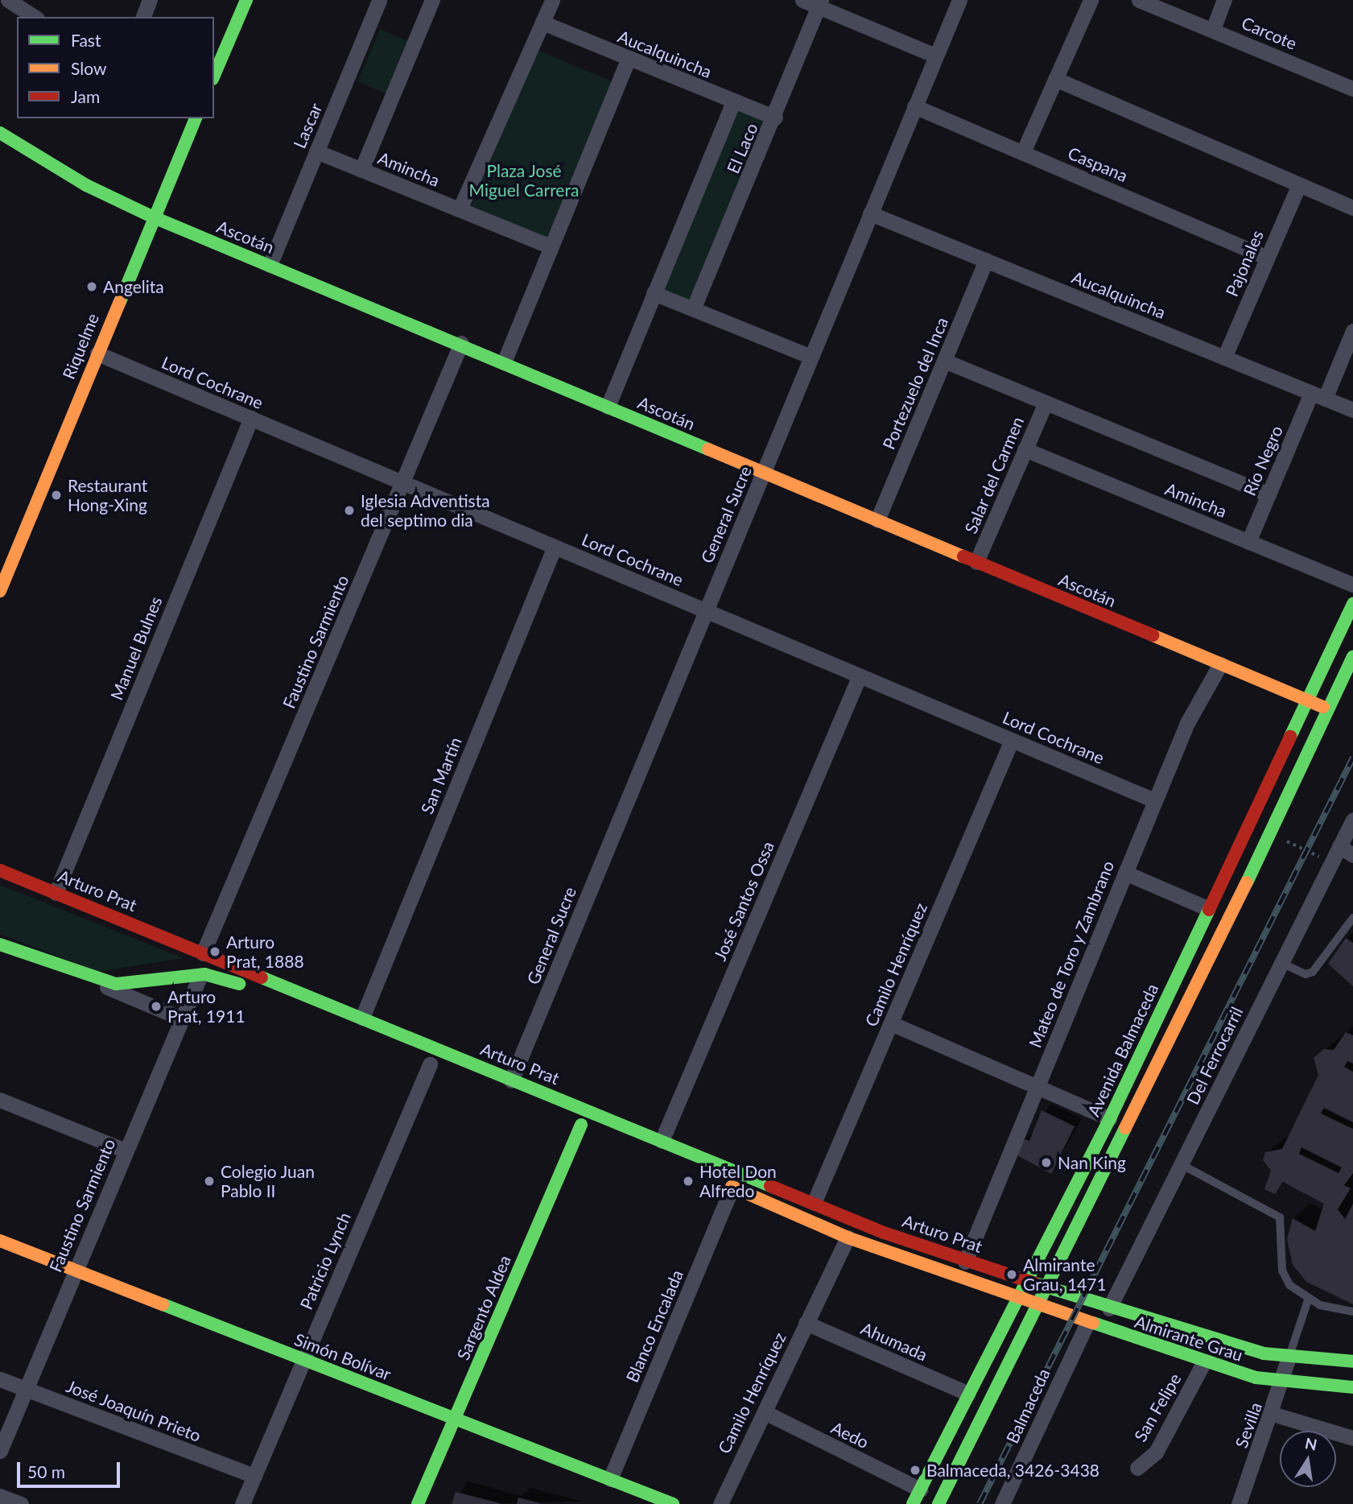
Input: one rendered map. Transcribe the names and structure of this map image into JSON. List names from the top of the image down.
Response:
{
  "streets": {
    "main road": [
      "Ascotán",
      "Riquelme",
      "Arturo Prat",
      "Avenida Balmaceda",
      "Sargento Aldea",
      "Almirante Grau",
      "Simón Bolívar"
    ],
    "street": [
      "Carcote",
      "Aucalquincha",
      "Lascar",
      "El Laco",
      "Caspana",
      "Amincha",
      "Pajonales",
      "Lord Cochrane",
      "Portezuelo del Inca",
      "Río Negro",
      "Salar del Carmen",
      "General Sucre",
      "Faustino Sarmiento",
      "Manuel Bulnes",
      "San Martín",
      "José Santos Ossa",
      "Mateo de Toro y Zambrano",
      "Camilo Henríquez",
      "Del Ferrocarril",
      "Patricio Lynch",
      "Blanco Encalada",
      "Ahumada",
      "Balmaceda",
      "San Felipe",
      "José Joaquín Prieto",
      "Sevilla",
      "Aedo"
    ]
  },
  "crossings": [
    ["Aucalquincha", "El Laco"],
    ["Aucalquincha", "Pajonales"],
    ["Aucalquincha", "Portezuelo del Inca"],
    ["Aucalquincha", "Río Negro"],
    ["Aucalquincha", "General Sucre"],
    ["Lascar", "Amincha"],
    ["Lascar", "Ascotán"],
    ["El Laco", "Ascotán"],
    ["Caspana", "Pajonales"],
    ["Caspana", "General Sucre"],
    ["Amincha", "Portezuelo del Inca"],
    ["Amincha", "Río Negro"],
    ["Amincha", "Salar del Carmen"],
    ["Ascotán", "Riquelme"],
    ["Ascotán", "Portezuelo del Inca"],
    ["Ascotán", "Salar del Carmen"],
    ["Ascotán", "General Sucre"],
    ["Ascotán", "Faustino Sarmiento"],
    ["Ascotán", "Mateo de Toro y Zambrano"],
    ["Ascotán", "Avenida Balmaceda"],
    ["Riquelme", "Lord Cochrane"],
    ["Lord Cochrane", "General Sucre"],
    ["Lord Cochrane", "Faustino Sarmiento"],
    ["Lord Cochrane", "Manuel Bulnes"],
    ["Lord Cochrane", "San Martín"],
    ["Lord Cochrane", "José Santos Ossa"],
    ["Lord Cochrane", "Mateo de Toro y Zambrano"],
    ["Lord Cochrane", "Camilo Henríquez"],
    ["General Sucre", "Arturo Prat"],
    ["Faustino Sarmiento", "Arturo Prat"],
    ["Faustino Sarmiento", "Simón Bolívar"],
    ["Faustino Sarmiento", "José Joaquín Prieto"],
    ["Manuel Bulnes", "Arturo Prat"],
    ["San Martín", "Arturo Prat"],
    ["Arturo Prat", "José Santos Ossa"],
    ["Arturo Prat", "Mateo de Toro y Zambrano"],
    ["Arturo Prat", "Camilo Henríquez"],
    ["Arturo Prat", "Avenida Balmaceda"],
    ["Arturo Prat", "Sargento Aldea"],
    ["Arturo Prat", "Blanco Encalada"],
    ["Arturo Prat", "Almirante Grau"],
    ["Camilo Henríquez", "Ahumada"],
    ["Camilo Henríquez", "Aedo"],
    ["Avenida Balmaceda", "Almirante Grau"],
    ["Avenida Balmaceda", "Ahumada"],
    ["Avenida Balmaceda", "Aedo"],
    ["Del Ferrocarril", "Almirante Grau"],
    ["Patricio Lynch", "Simón Bolívar"],
    ["Patricio Lynch", "José Joaquín Prieto"],
    ["Sargento Aldea", "Simón Bolívar"],
    ["Blanco Encalada", "Simón Bolívar"],
    ["Almirante Grau", "Balmaceda"],
    ["Almirante Grau", "San Felipe"],
    ["Almirante Grau", "Sevilla"]
  ],
  "parks": ["Plaza José Miguel Carrera"],
  "places": [
    "Angelita",
    "Restaurant Hong-Xing",
    "Iglesia Adventista del septimo dia",
    "Arturo Prat, 1888",
    "Arturo Prat, 1911",
    "Nan King",
    "Colegio Juan Pablo II",
    "Hotel Don Alfredo",
    "Almirante Grau, 1471",
    "Balmaceda, 3426-3438"
  ],
  "legend": ["Fast", "Slow", "Jam"],
  "scale_bar": "50 m",
  "north": "top"
}
